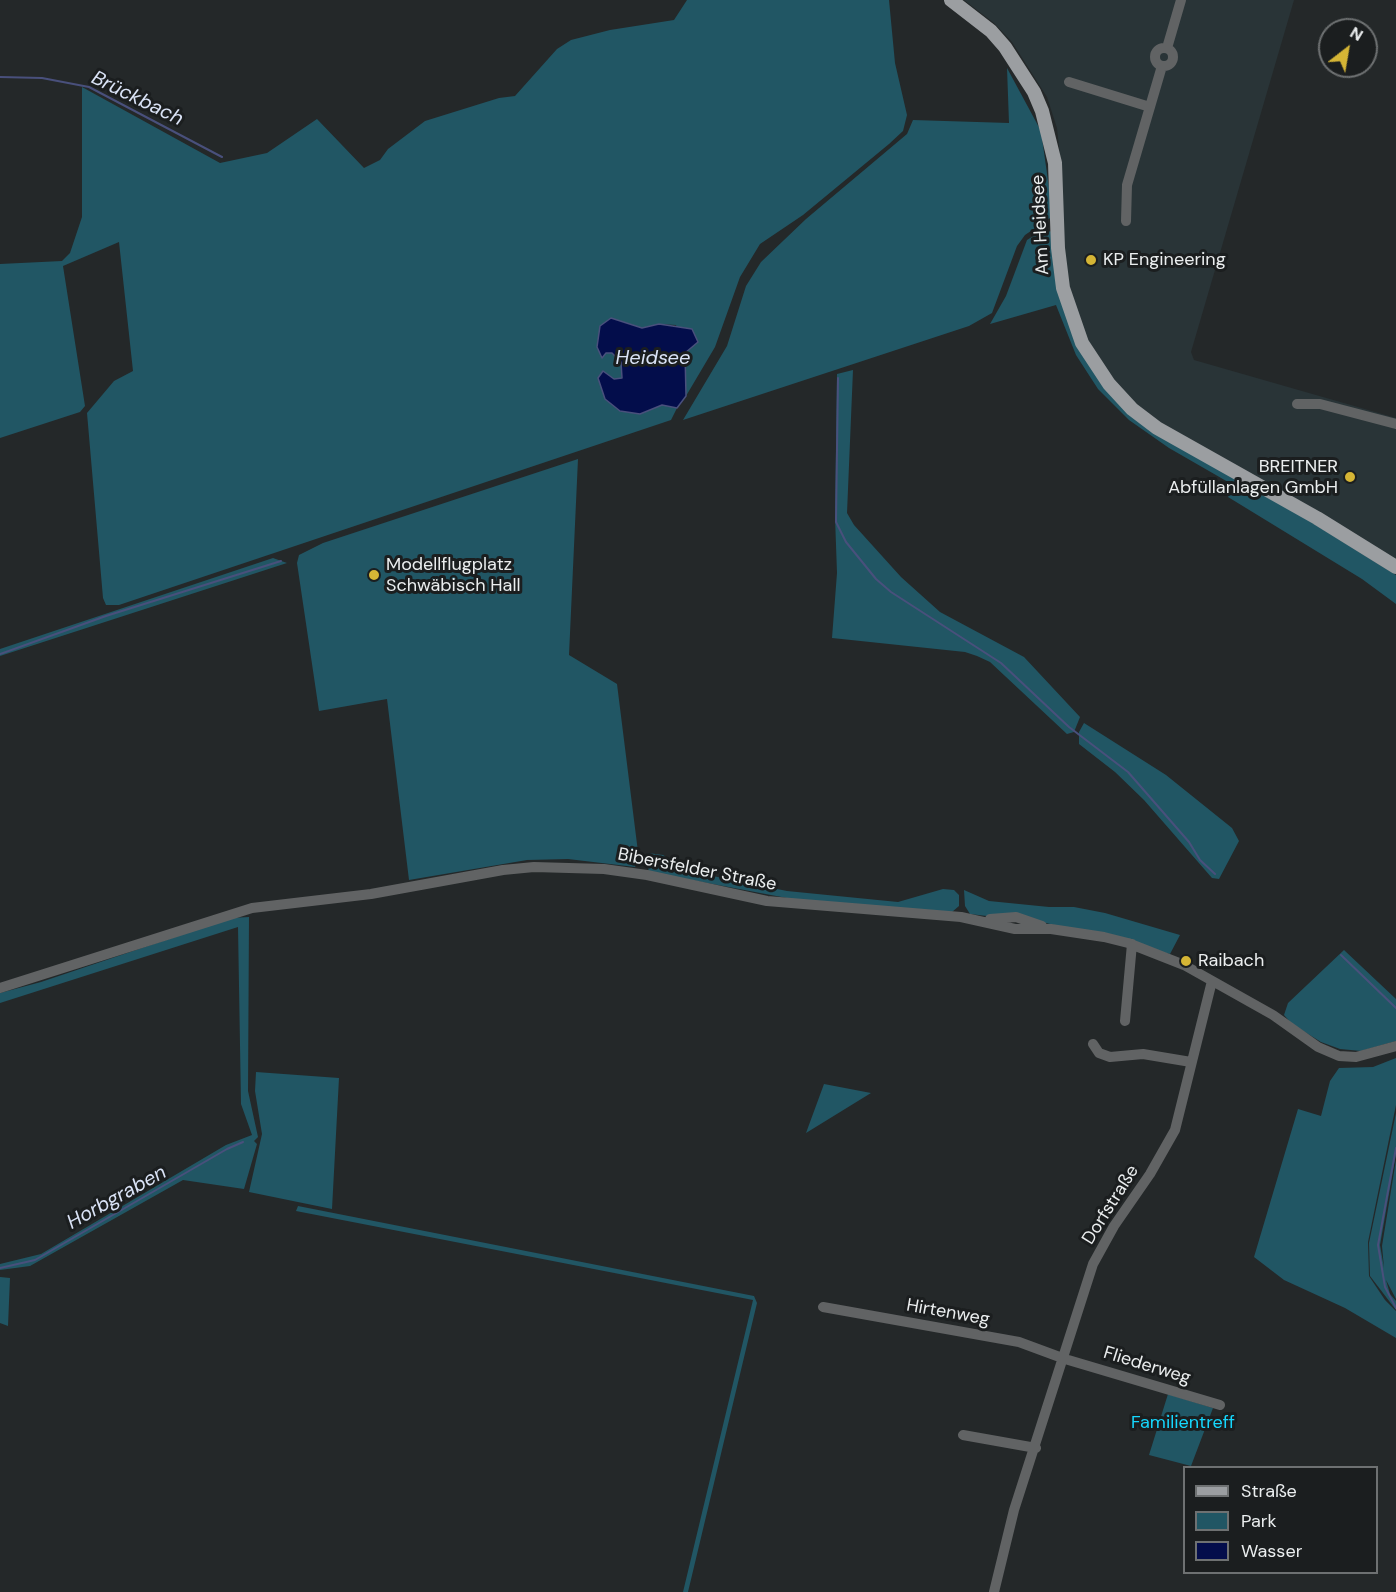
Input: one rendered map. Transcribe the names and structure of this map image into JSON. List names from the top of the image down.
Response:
{
  "streets": {
    "main road": ["Am Heidsee"],
    "street": [
      "Bibersfelder Straße",
      "Dorfstraße",
      "Hirtenweg",
      "Fliederweg"
    ]
  },
  "crossings": [
    ["Bibersfelder Straße", "Dorfstraße"],
    ["Dorfstraße", "Hirtenweg"],
    ["Dorfstraße", "Fliederweg"],
    ["Hirtenweg", "Fliederweg"]
  ],
  "water": ["Brückbach", "Heidsee", "Horbgraben"],
  "parks": ["Familientreff"],
  "places": [
    "KP Engineering",
    "BREITNER Abfüllanlagen GmbH",
    "Modellflugplatz Schwäbisch Hall",
    "Raibach"
  ],
  "legend": ["Straße", "Park", "Wasser"],
  "north": "top right"
}
